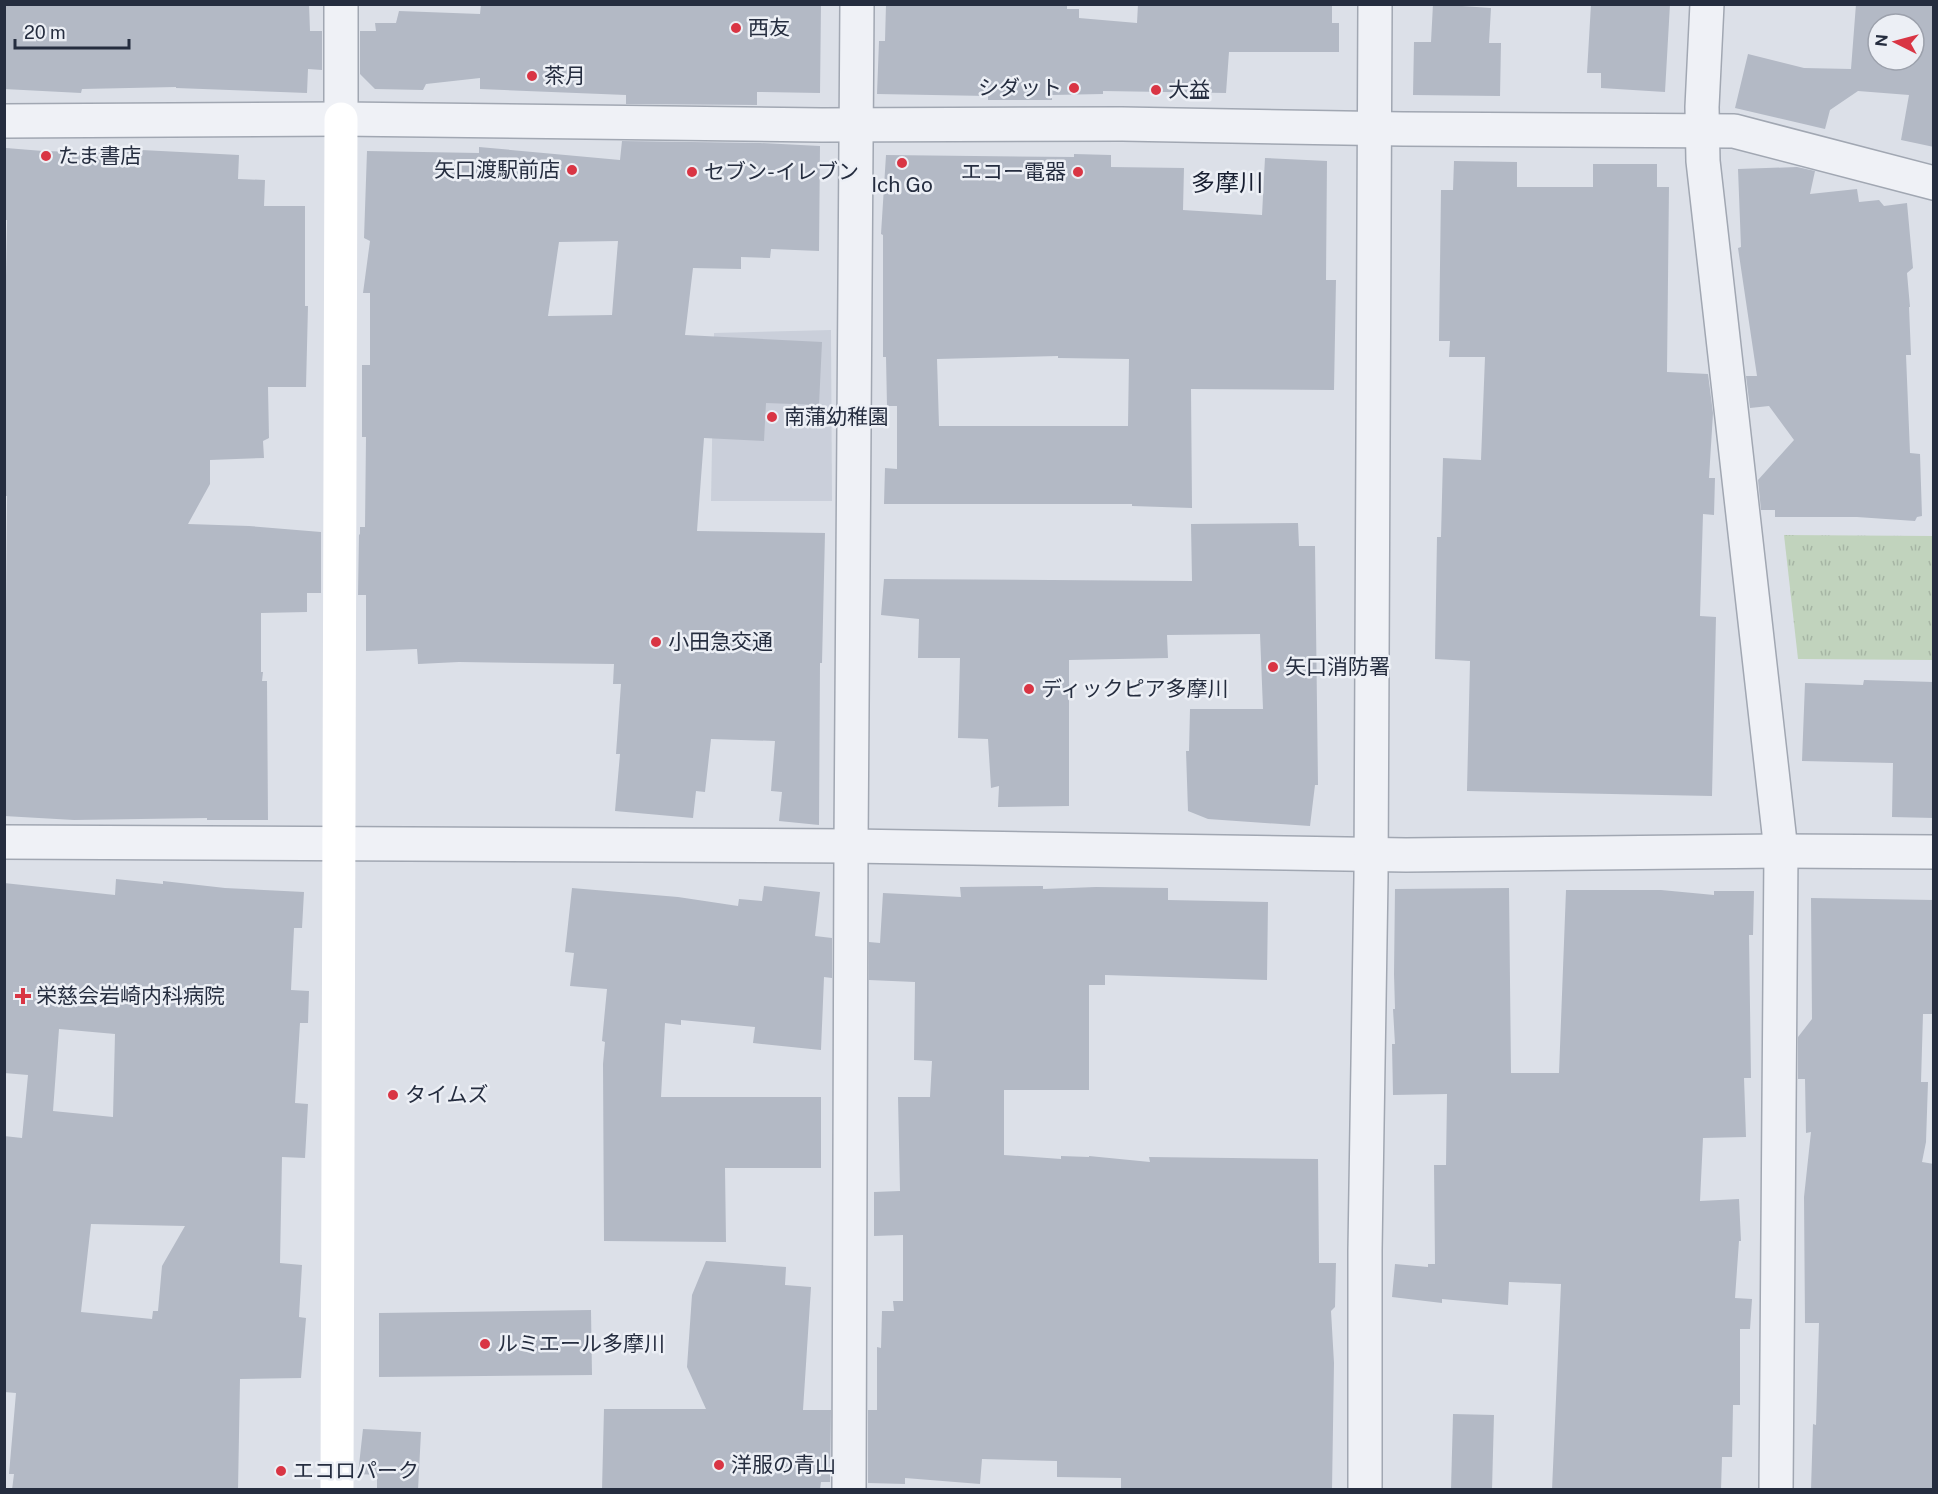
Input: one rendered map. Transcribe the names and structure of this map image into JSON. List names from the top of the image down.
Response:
{
  "districts": ["多摩川"],
  "places": {
    "other": [
      "西友",
      "茶月",
      "シダット",
      "大益",
      "たま書店",
      "Ich Go",
      "矢口渡駅前店",
      "セブン-イレブン",
      "エコー電器",
      "南蒲幼稚園",
      "小田急交通",
      "矢口消防署",
      "ディックピア多摩川",
      "タイムズ",
      "ルミエール多摩川",
      "洋服の青山",
      "エコロパーク"
    ],
    "health": ["栄慈会岩崎内科病院"]
  },
  "scale_bar": "20 m",
  "north": "left"
}
